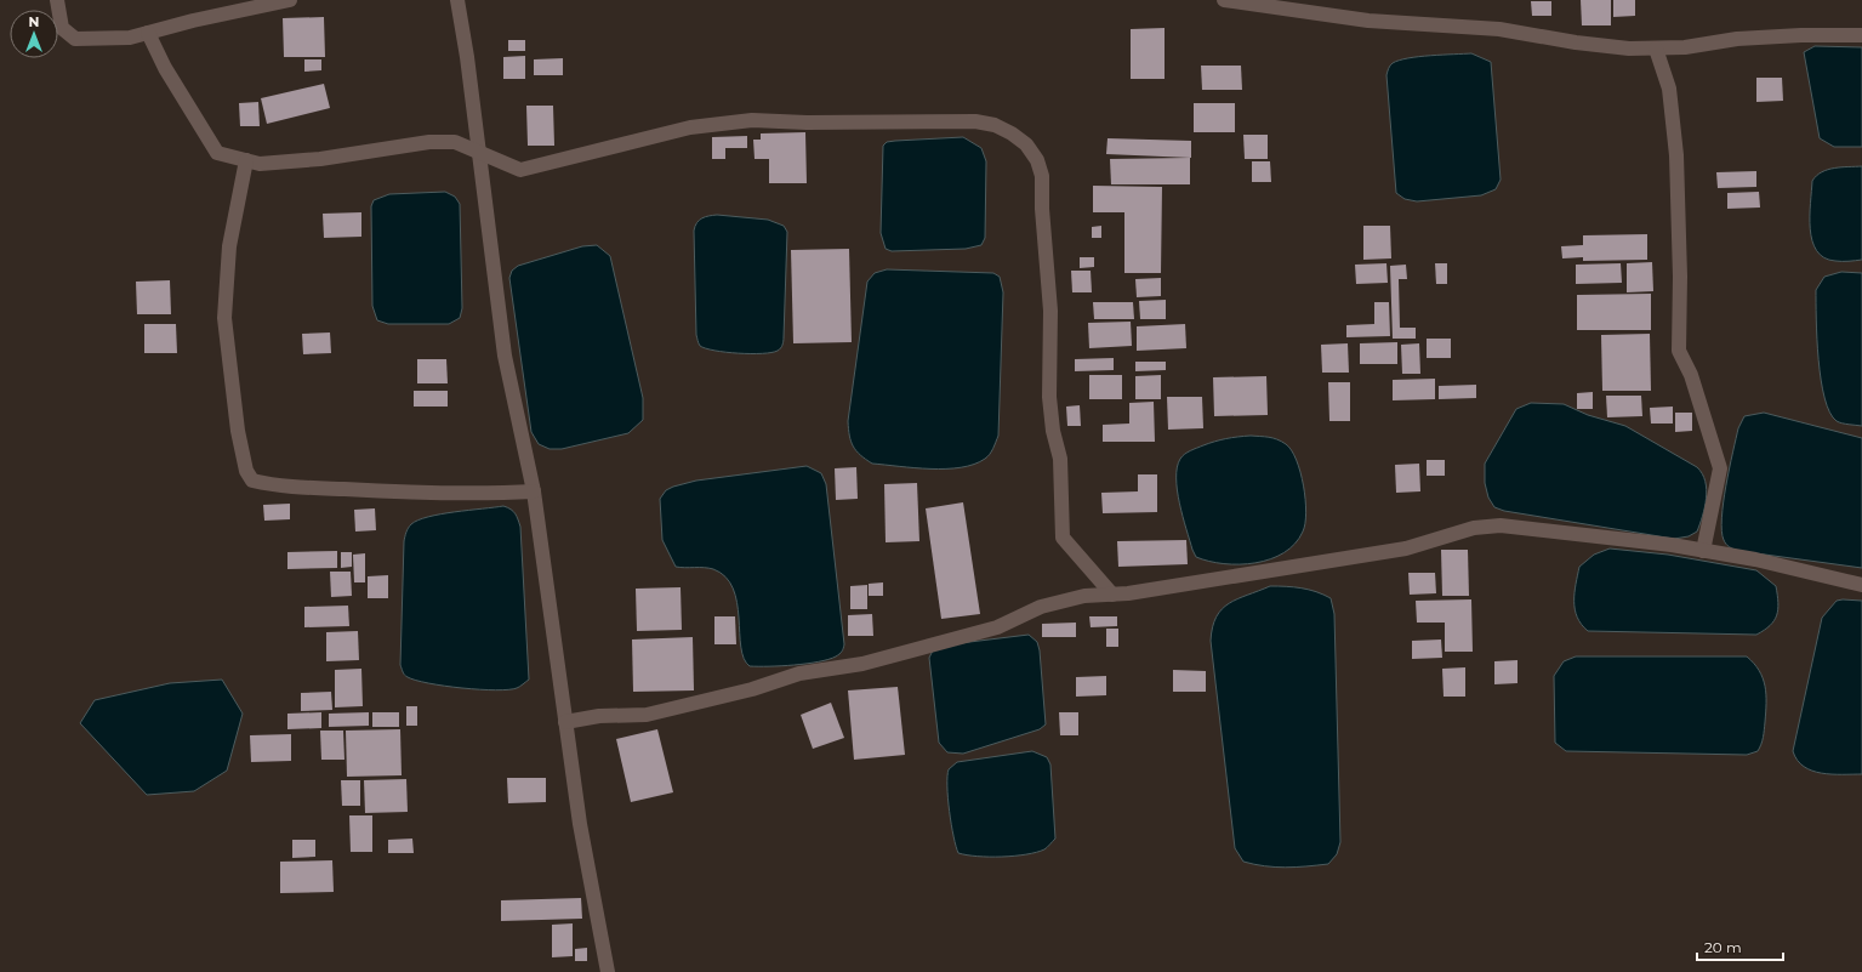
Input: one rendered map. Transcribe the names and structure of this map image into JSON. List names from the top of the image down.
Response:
{
  "scale_bar": "20 m",
  "north": "top"
}
